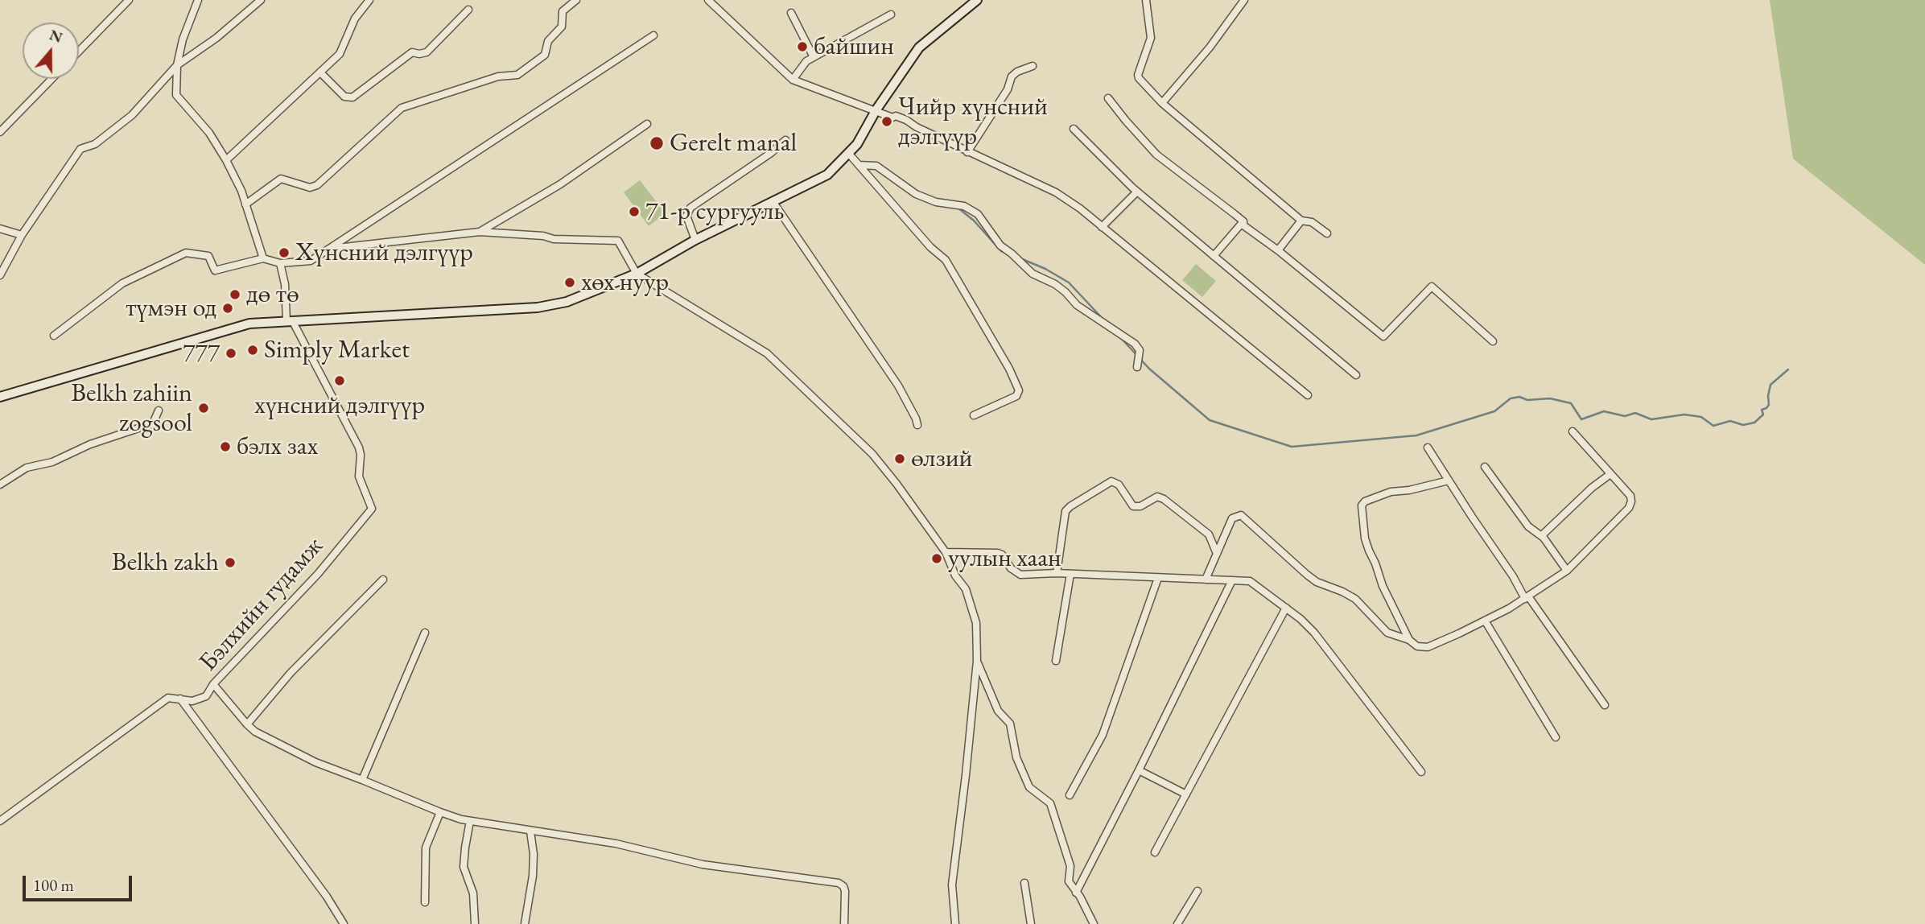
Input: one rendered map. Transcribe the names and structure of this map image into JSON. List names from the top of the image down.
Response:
{
  "streets": {
    "street": ["Бэлхийн гудамж"]
  },
  "places": [
    "байшин",
    "Чийр хүнсний дэлгүүр",
    "Gerelt manal",
    "71-р сургууль",
    "Хүнсний дэлгүүр",
    "хөх нуур",
    "дө тө",
    "түмэн од",
    "Simply Market",
    "777",
    "хүнсний дэлгүүр",
    "Belkh zahiin zogsool",
    "бэлх зах",
    "өлзий",
    "уулын хаан",
    "Belkh zakh"
  ],
  "scale_bar": "100 m",
  "north": "top"
}
